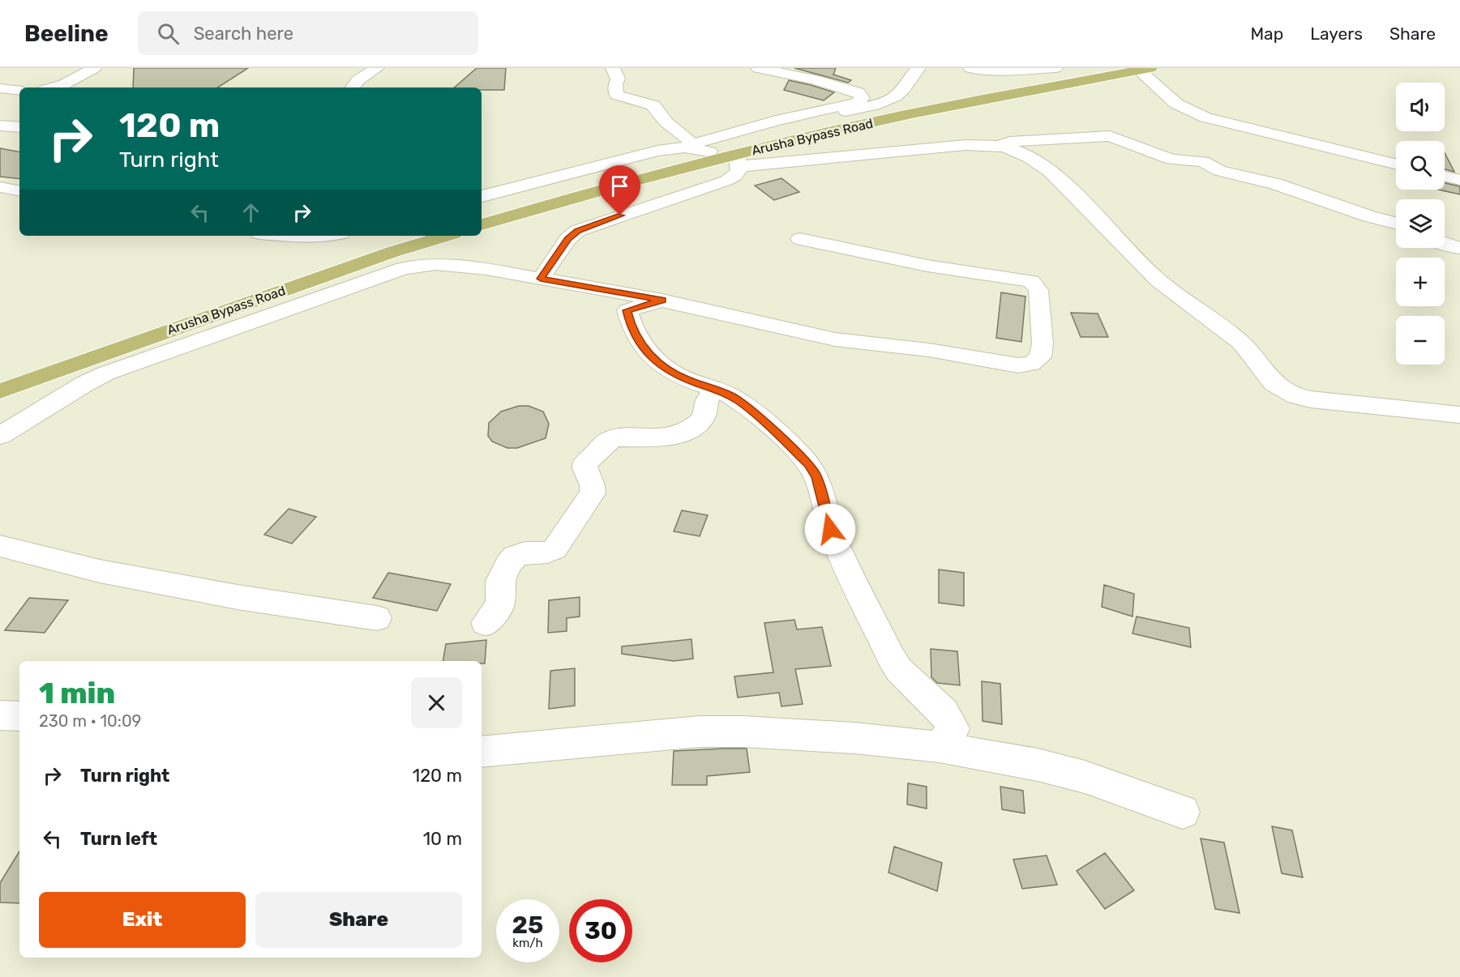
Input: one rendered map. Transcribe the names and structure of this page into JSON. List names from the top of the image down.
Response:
{
  "streets": {
    "main road": ["Arusha Bypass Road"]
  },
  "page": {
    "header": "Beeline",
    "search": "Search here",
    "nav": ["Map", "Layers", "Share"],
    "map_buttons": ["+", "−"],
    "turn": ["120 m", "Turn right"],
    "heading": ["1 min", "230 m · 10:09"],
    "list": [
      {
        "name": "Turn right",
        "value": "120 m"
      },
      {
        "name": "Turn left",
        "value": "10 m"
      }
    ],
    "buttons": ["Exit", "Share"],
    "speed": "25 km/h",
    "limit": "30"
  }
}
